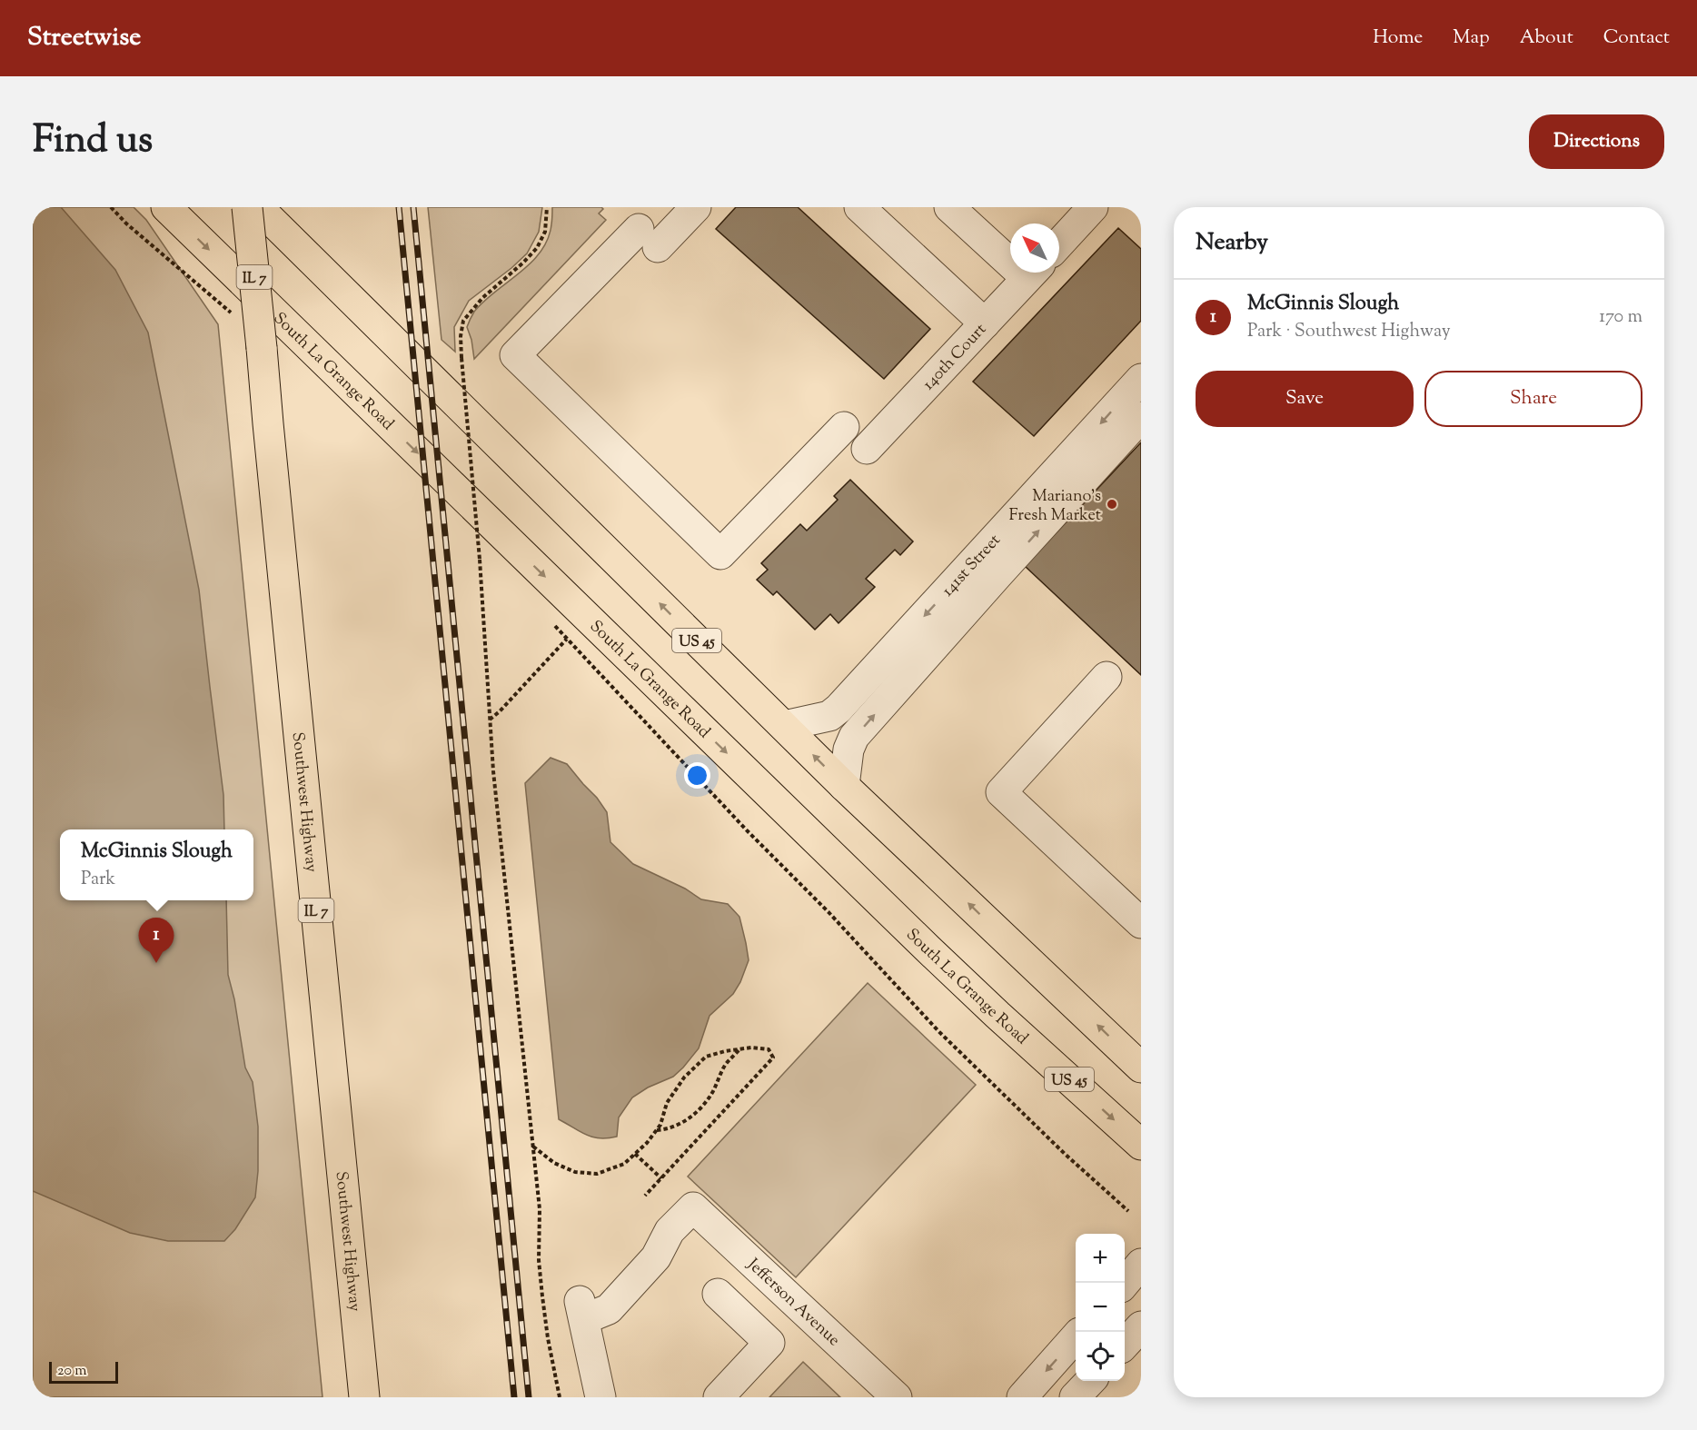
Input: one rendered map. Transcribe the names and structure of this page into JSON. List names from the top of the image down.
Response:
{
  "streets": {
    "main road": [
      "IL 7",
      "South La Grange Road",
      "US 45",
      "Southwest Highway"
    ],
    "street": ["140th Court", "141st Street", "Jefferson Avenue"]
  },
  "crossings": [
    ["141st Street", "US 45"]
  ],
  "places": ["Mariano's Fresh Market"],
  "scale_bar": "20 m",
  "north": "top left",
  "page": {
    "header": "Streetwise",
    "nav": [
      "Home",
      "Map",
      "About",
      "Contact"
    ],
    "title": "Find us",
    "buttons": [
      "Directions",
      ["Save", "Share"]
    ],
    "heading": "Nearby",
    "list": [
      {
        "mark": "1",
        "name": "McGinnis Slough",
        "note": "Park · Southwest Highway",
        "value": "170 m"
      }
    ],
    "popup": ["McGinnis Slough", "Park"],
    "pins": "1",
    "map_buttons": ["+", "−"],
    "scale": "20 m"
  }
}
